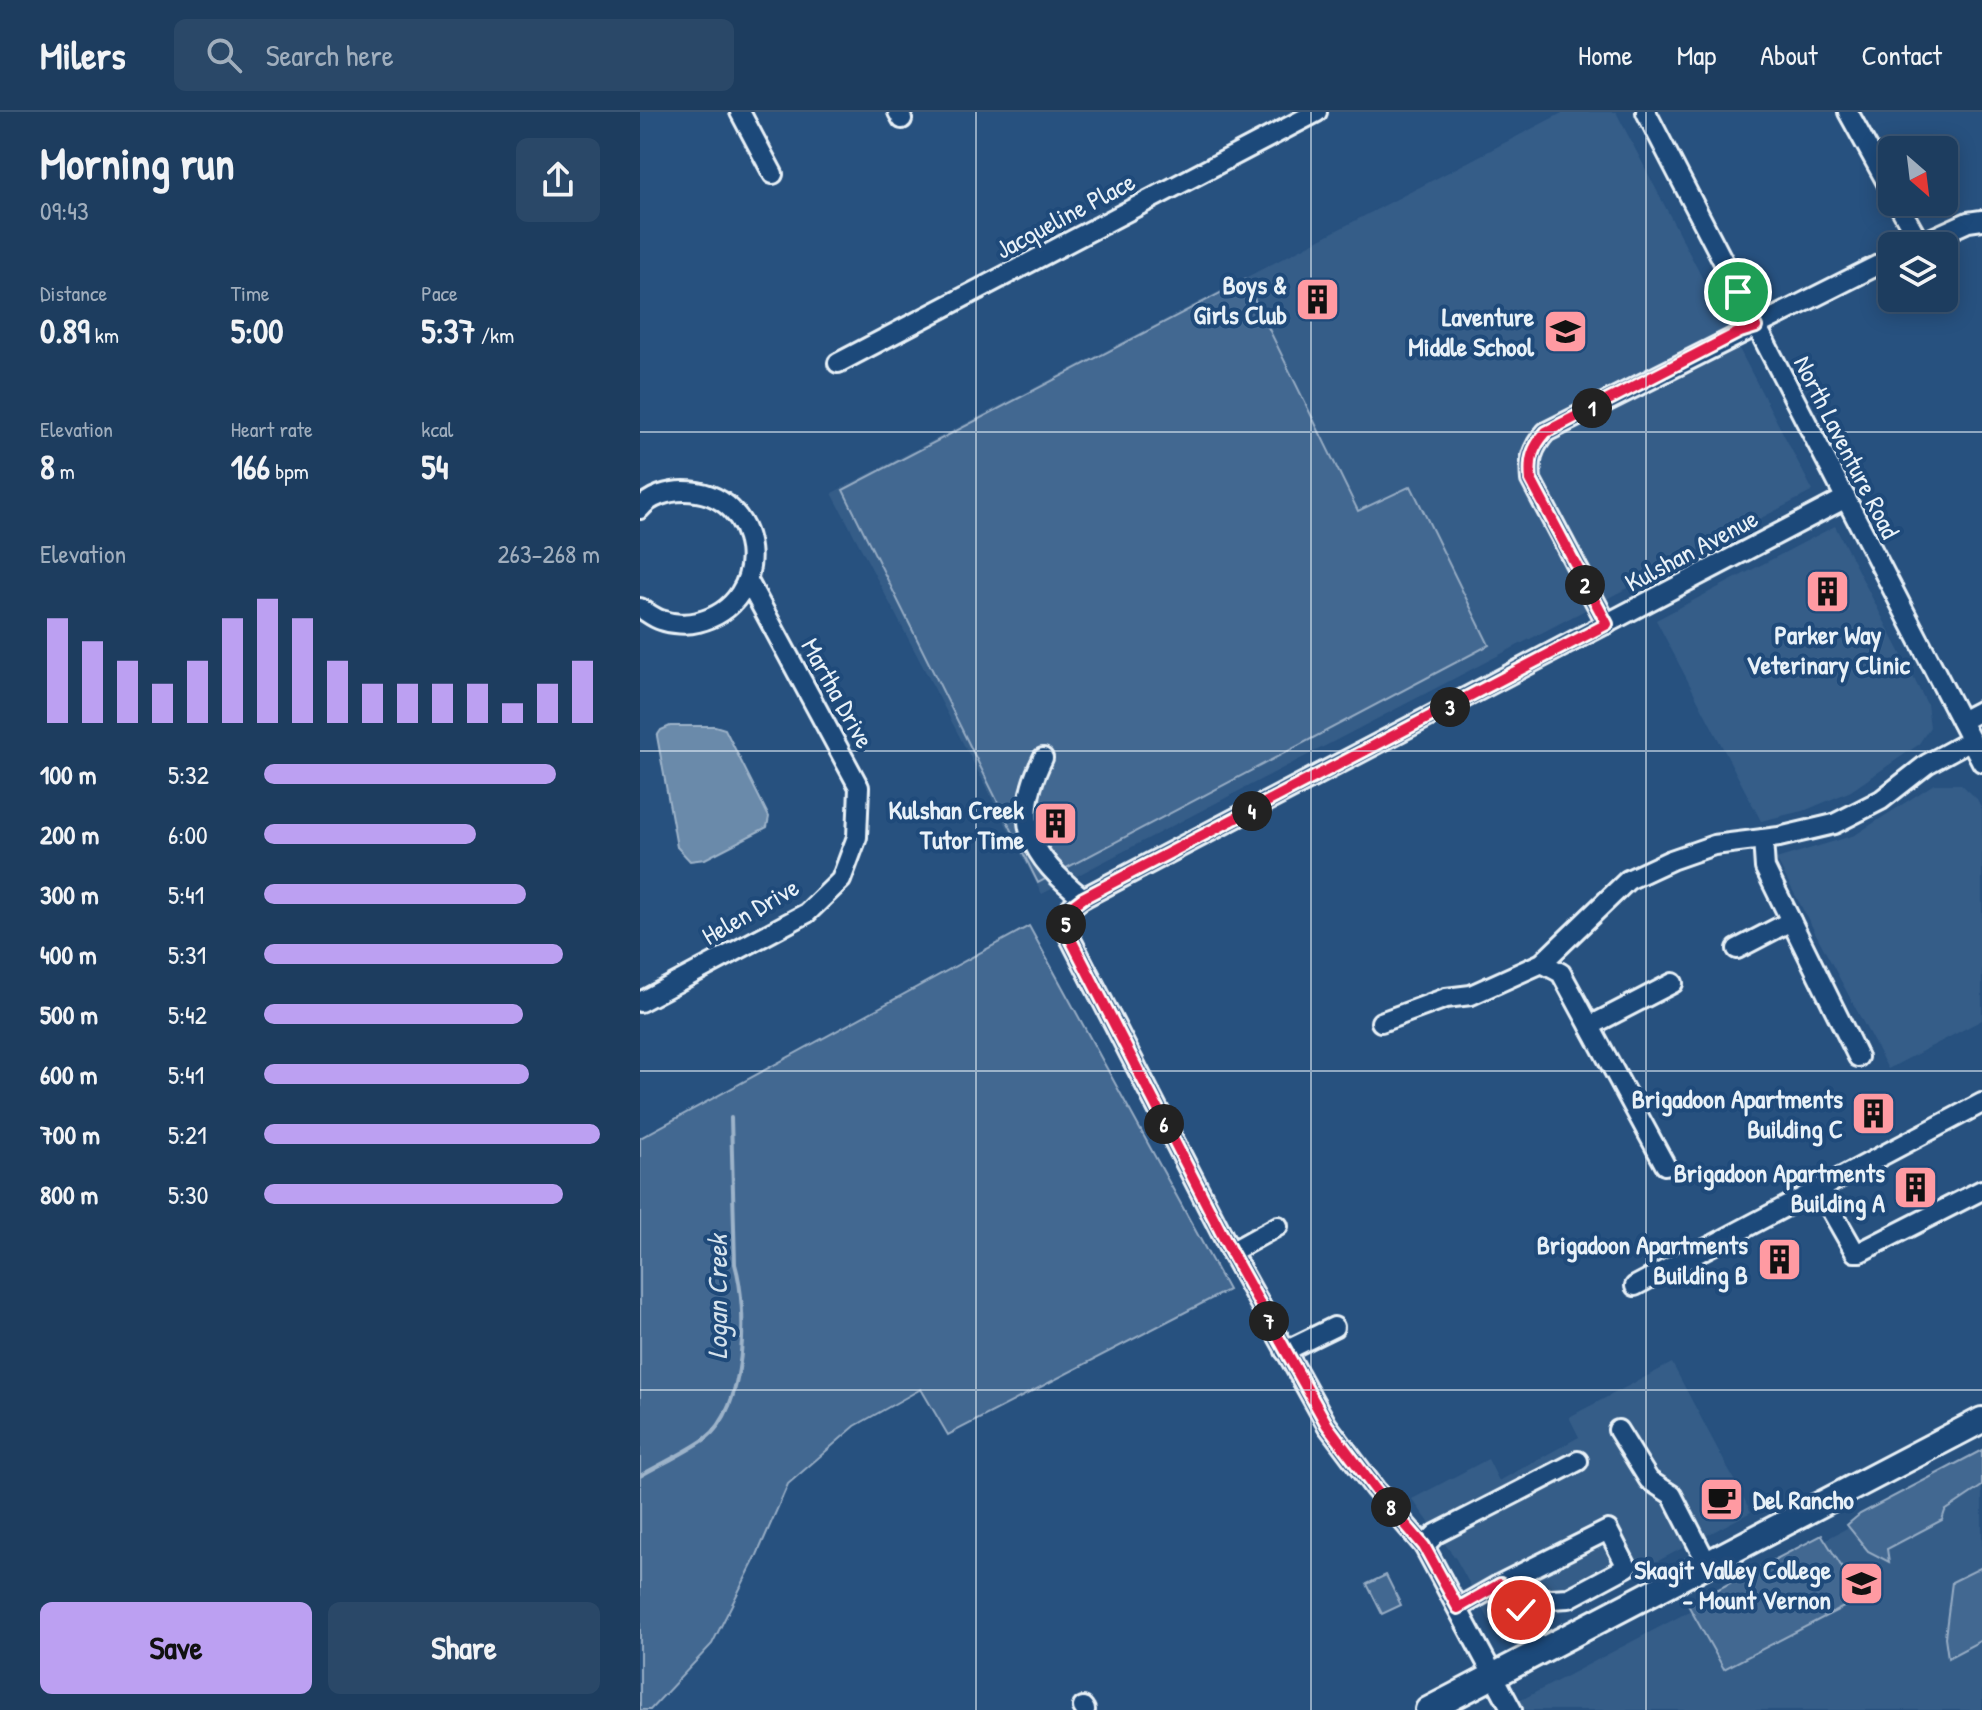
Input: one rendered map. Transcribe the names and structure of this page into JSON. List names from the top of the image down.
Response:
{
  "streets": {
    "street": [
      "Jacqueline Place",
      "North Laventure Road",
      "Kulshan Avenue",
      "Martha Drive",
      "Helen Drive"
    ]
  },
  "crossings": [
    ["North Laventure Road", "Kulshan Avenue"],
    ["Martha Drive", "Helen Drive"]
  ],
  "water": ["Logan Creek"],
  "places": {
    "building": [
      "Boys & Girls Club",
      "Parker Way Veterinary Clinic",
      "Kulshan Creek Tutor Time",
      "Brigadoon Apartments Building C",
      "Brigadoon Apartments Building A",
      "Brigadoon Apartments Building B"
    ],
    "school or university": ["Laventure Middle School", "Skagit Valley College - Mount Vernon"],
    "cafe": ["Del Rancho"]
  },
  "north": "bottom right",
  "page": {
    "header": "Milers",
    "search": "Search here",
    "nav": [
      "Home",
      "Map",
      "About",
      "Contact"
    ],
    "heading": ["Morning run", "09:43"],
    "stats": [
      ["Distance", "0.89 km"],
      ["Time", "5:00"],
      ["Pace", "5:37 /km"],
      ["Elevation", "8 m"],
      ["Heart rate", "166 bpm"],
      ["kcal", "54"]
    ],
    "pins": [
      "1",
      "2",
      "3",
      "4",
      "5",
      "6",
      "7",
      "8"
    ],
    "chart": ["Elevation", "263–268 m"],
    "list": [
      {
        "name": "100 m",
        "note": "5:32"
      },
      {
        "name": "200 m",
        "note": "6:00"
      },
      {
        "name": "300 m",
        "note": "5:41"
      },
      {
        "name": "400 m",
        "note": "5:31"
      },
      {
        "name": "500 m",
        "note": "5:42"
      },
      {
        "name": "600 m",
        "note": "5:41"
      },
      {
        "name": "700 m",
        "note": "5:21"
      },
      {
        "name": "800 m",
        "note": "5:30"
      }
    ],
    "buttons": ["Save", "Share"]
  }
}
